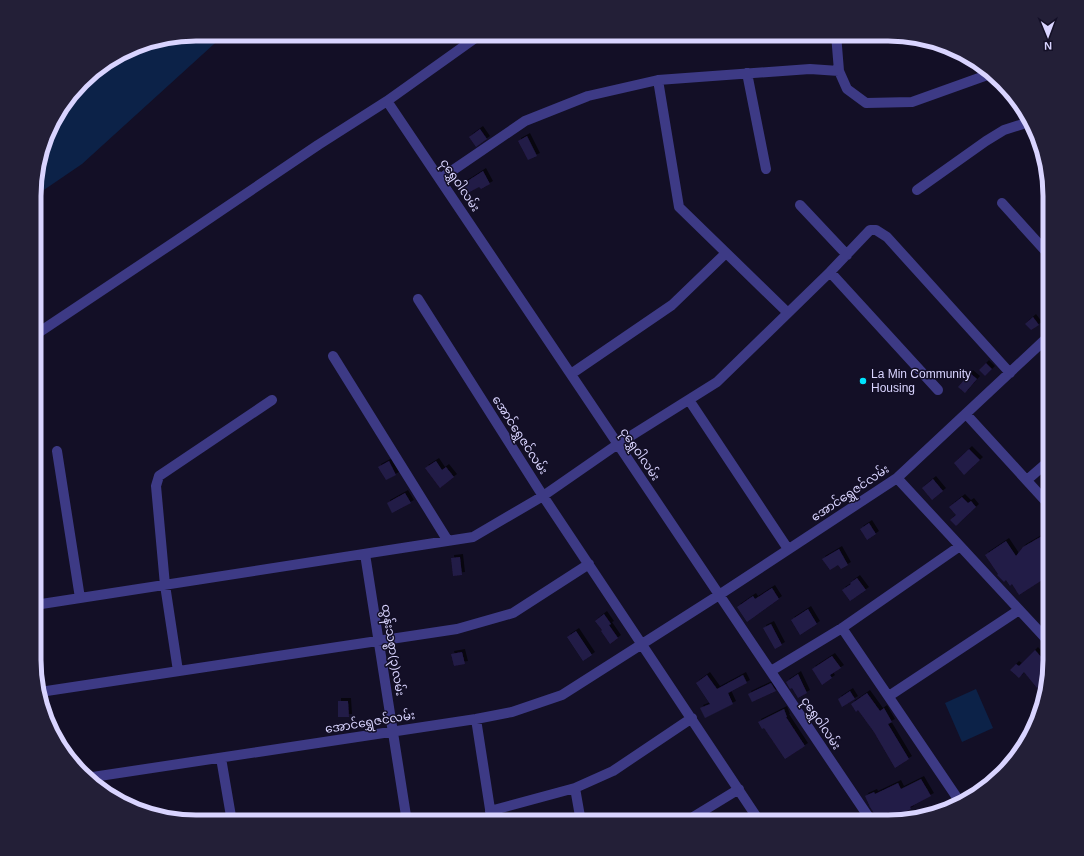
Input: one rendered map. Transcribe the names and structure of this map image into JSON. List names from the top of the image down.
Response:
{
  "streets": {
    "street": ["ငုရွှေဝါလမ်း", "အောင်ရွှေဇင်လမ်း", "ထွန်းသစ္စာ(၃)လမ်း"]
  },
  "crossings": [
    ["ငုရွှေဝါလမ်း", "အောင်ရွှေဇင်လမ်း"],
    ["အောင်ရွှေဇင်လမ်း", "ထွန်းသစ္စာ(၃)လမ်း"]
  ],
  "places": ["La Min Community Housing"],
  "north": "bottom"
}
